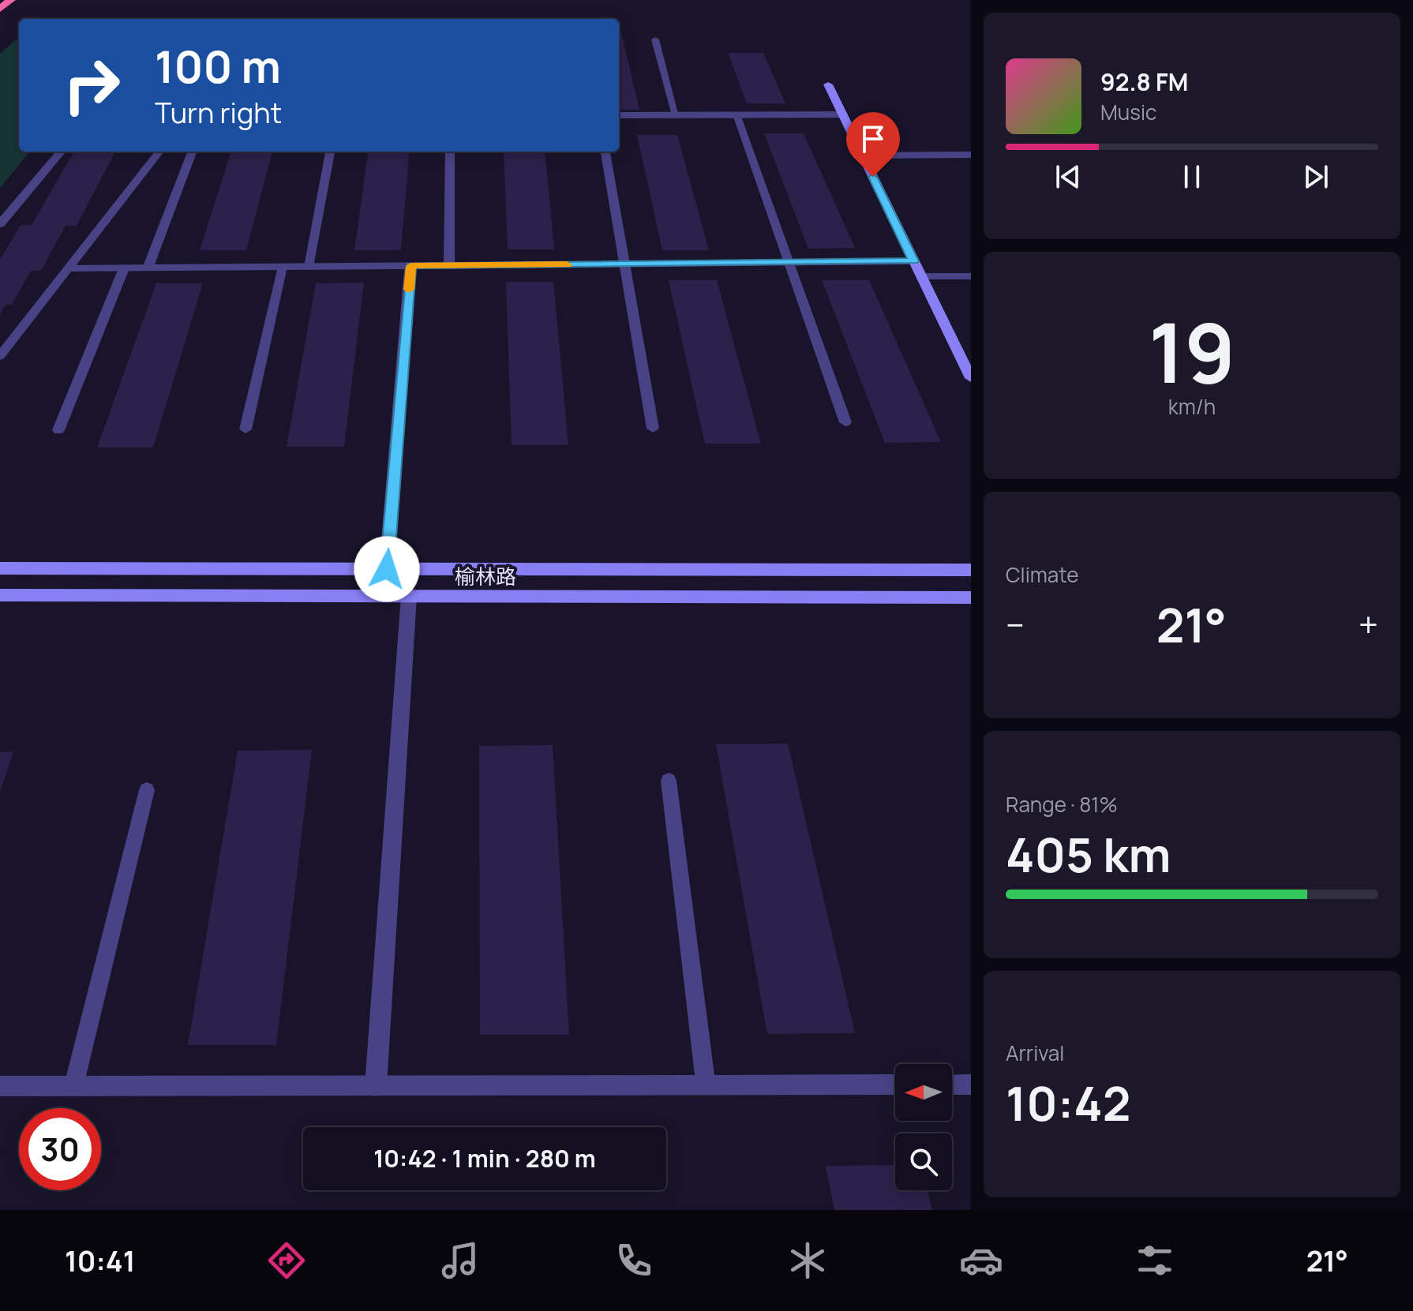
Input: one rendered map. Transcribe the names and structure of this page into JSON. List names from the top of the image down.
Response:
{
  "streets": {
    "main road": ["榆林路"]
  },
  "north": "left",
  "page": {
    "turn": ["100 m", "Turn right"],
    "song": ["92.8 FM", "Music"],
    "tile": [
      ["19", "km/h"],
      "Climate",
      ["Range · 81%", "405 km"],
      ["Arrival", "10:42"]
    ],
    "heat": ["−", "21°", "+"],
    "limit": "30",
    "trip": "10:42 · 1 min · 280 m",
    "tabs": ["10:41", "21°"]
  }
}
